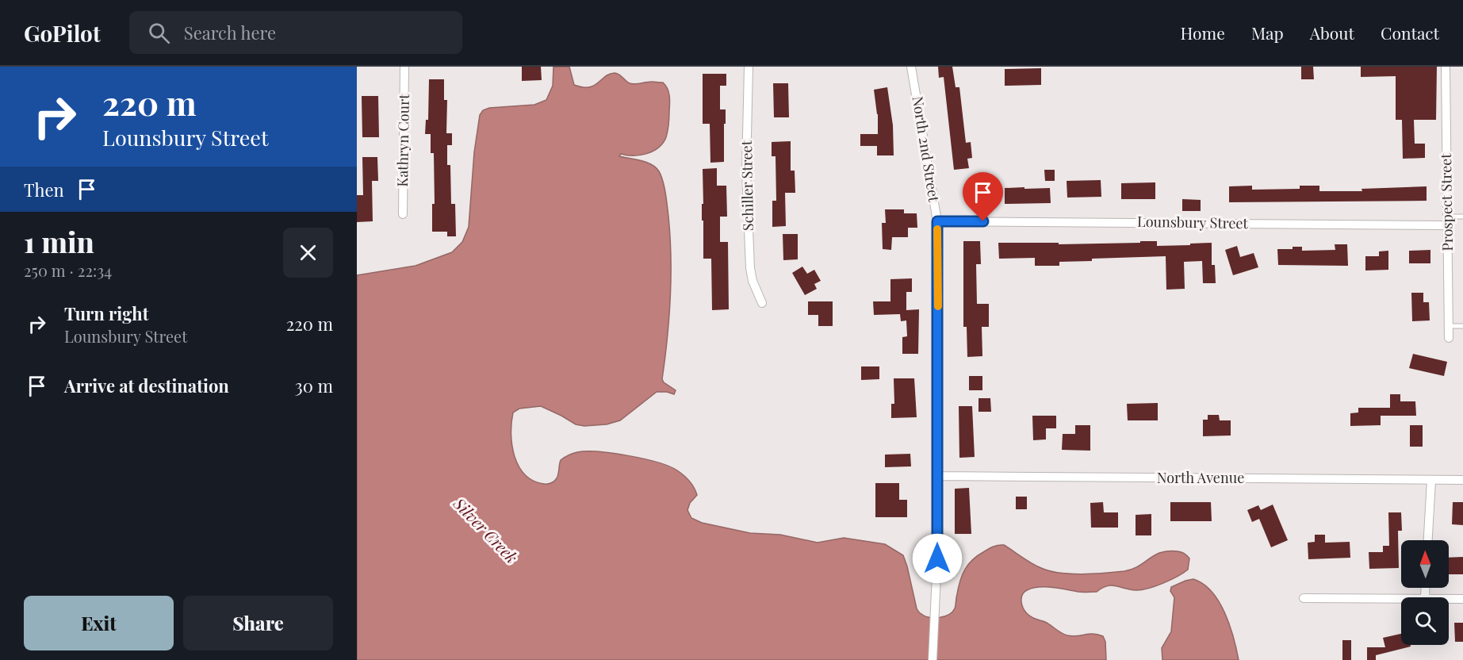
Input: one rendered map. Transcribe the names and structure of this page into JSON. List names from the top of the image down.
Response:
{
  "streets": {
    "street": [
      "Kathryn Court",
      "North 2nd Street",
      "Schiller Street",
      "Prospect Street",
      "Lounsbury Street",
      "North Avenue"
    ]
  },
  "crossings": [
    ["North 2nd Street", "Lounsbury Street"],
    ["North 2nd Street", "North Avenue"],
    ["Prospect Street", "Lounsbury Street"]
  ],
  "water": ["Silver Creek"],
  "north": "top",
  "page": {
    "header": "GoPilot",
    "search": "Search here",
    "nav": [
      "Home",
      "Map",
      "About",
      "Contact"
    ],
    "turn": ["220 m", "Lounsbury Street"],
    "then": "Then",
    "heading": ["1 min", "250 m · 22:34"],
    "list": [
      {
        "name": "Turn right",
        "note": "Lounsbury Street",
        "value": "220 m"
      },
      {
        "name": "Arrive at destination",
        "value": "30 m"
      }
    ],
    "buttons": ["Exit", "Share"]
  }
}
